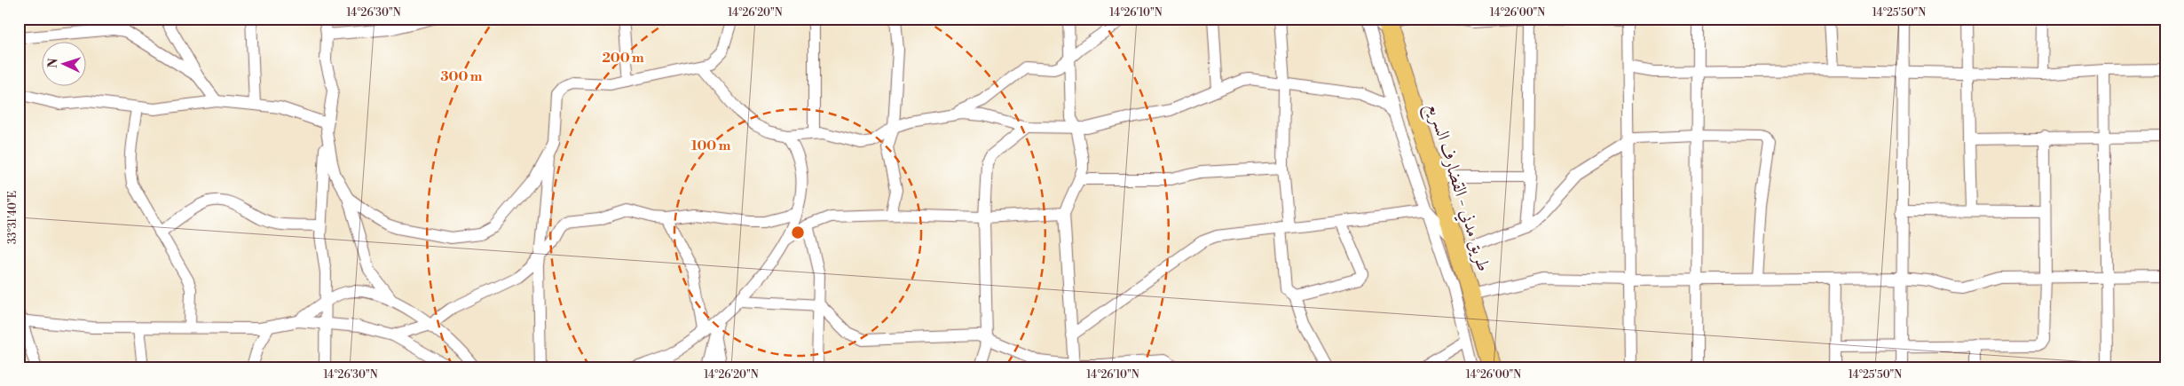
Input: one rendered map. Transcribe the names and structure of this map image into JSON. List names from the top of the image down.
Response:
{
  "streets": {
    "highway": ["طريق مدني - القضارف السريع"]
  },
  "north": "left",
  "coordinates": [
    "14°26'30\"N",
    "14°26'20\"N",
    "14°26'10\"N",
    "14°26'00\"N",
    "14°25'50\"N",
    "33°31'40\"E"
  ],
  "rings": ["200 m", "300 m", "100 m"]
}
